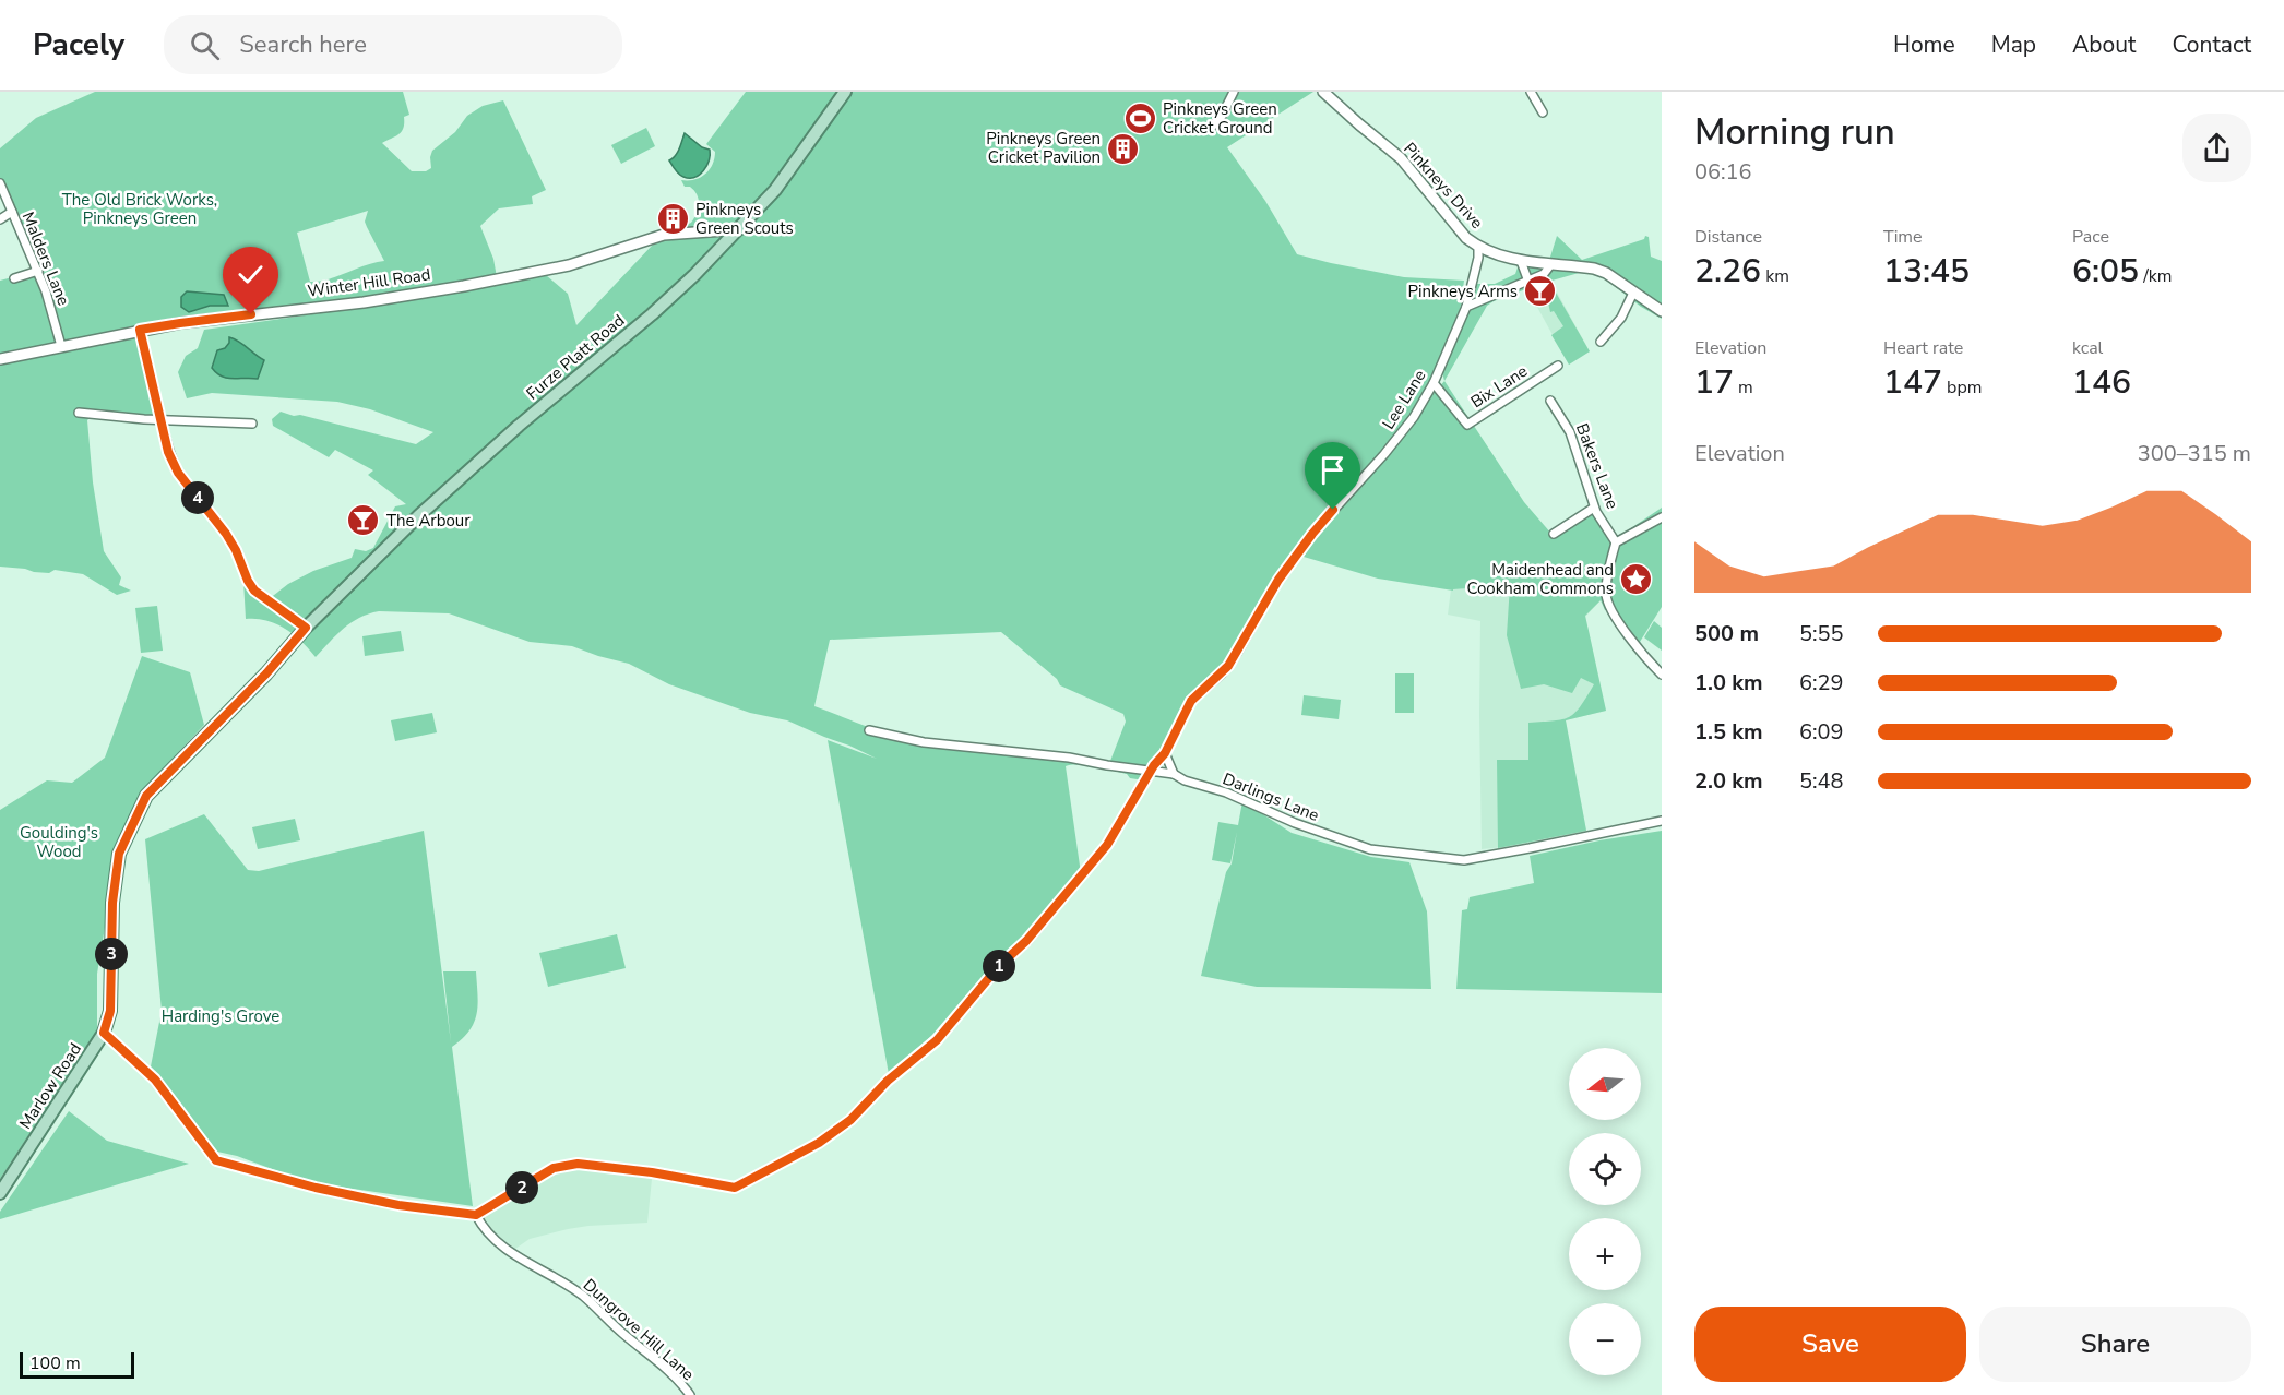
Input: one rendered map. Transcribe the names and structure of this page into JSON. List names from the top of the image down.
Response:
{
  "streets": {
    "main road": ["Furze Platt Road", "Marlow Road"],
    "street": [
      "Pinkneys Drive",
      "Malders Lane",
      "Winter Hill Road",
      "Bix Lane",
      "Lee Lane",
      "Bakers Lane",
      "Darlings Lane",
      "Dungrove Hill Lane"
    ]
  },
  "crossings": [
    ["Pinkneys Drive", "Lee Lane"],
    ["Malders Lane", "Winter Hill Road"],
    ["Winter Hill Road", "Furze Platt Road"],
    ["Furze Platt Road", "Marlow Road"],
    ["Bix Lane", "Lee Lane"],
    ["Lee Lane", "Darlings Lane"],
    ["Lee Lane", "Dungrove Hill Lane"]
  ],
  "parks": ["The Old Brick Works, Pinkneys Green", "Goulding's Wood", "Harding's Grove"],
  "places": {
    "sports": ["Pinkneys Green Cricket Ground"],
    "building": ["Pinkneys Green Cricket Pavilion", "Pinkneys Green Scouts"],
    "bar": ["Pinkneys Arms", "The Arbour"],
    "place": ["Maidenhead and Cookham Commons"]
  },
  "scale_bar": "100 m",
  "north": "left",
  "page": {
    "header": "Pacely",
    "search": "Search here",
    "nav": [
      "Home",
      "Map",
      "About",
      "Contact"
    ],
    "heading": ["Morning run", "06:16"],
    "stats": [
      ["Distance", "2.26 km"],
      ["Time", "13:45"],
      ["Pace", "6:05 /km"],
      ["Elevation", "17 m"],
      ["Heart rate", "147 bpm"],
      ["kcal", "146"]
    ],
    "chart": ["Elevation", "300–315 m"],
    "pins": [
      "4",
      "3",
      "1",
      "2"
    ],
    "list": [
      {
        "name": "500 m",
        "note": "5:55"
      },
      {
        "name": "1.0 km",
        "note": "6:29"
      },
      {
        "name": "1.5 km",
        "note": "6:09"
      },
      {
        "name": "2.0 km",
        "note": "5:48"
      }
    ],
    "map_buttons": ["+", "−"],
    "buttons": ["Save", "Share"],
    "scale": "100 m"
  }
}
